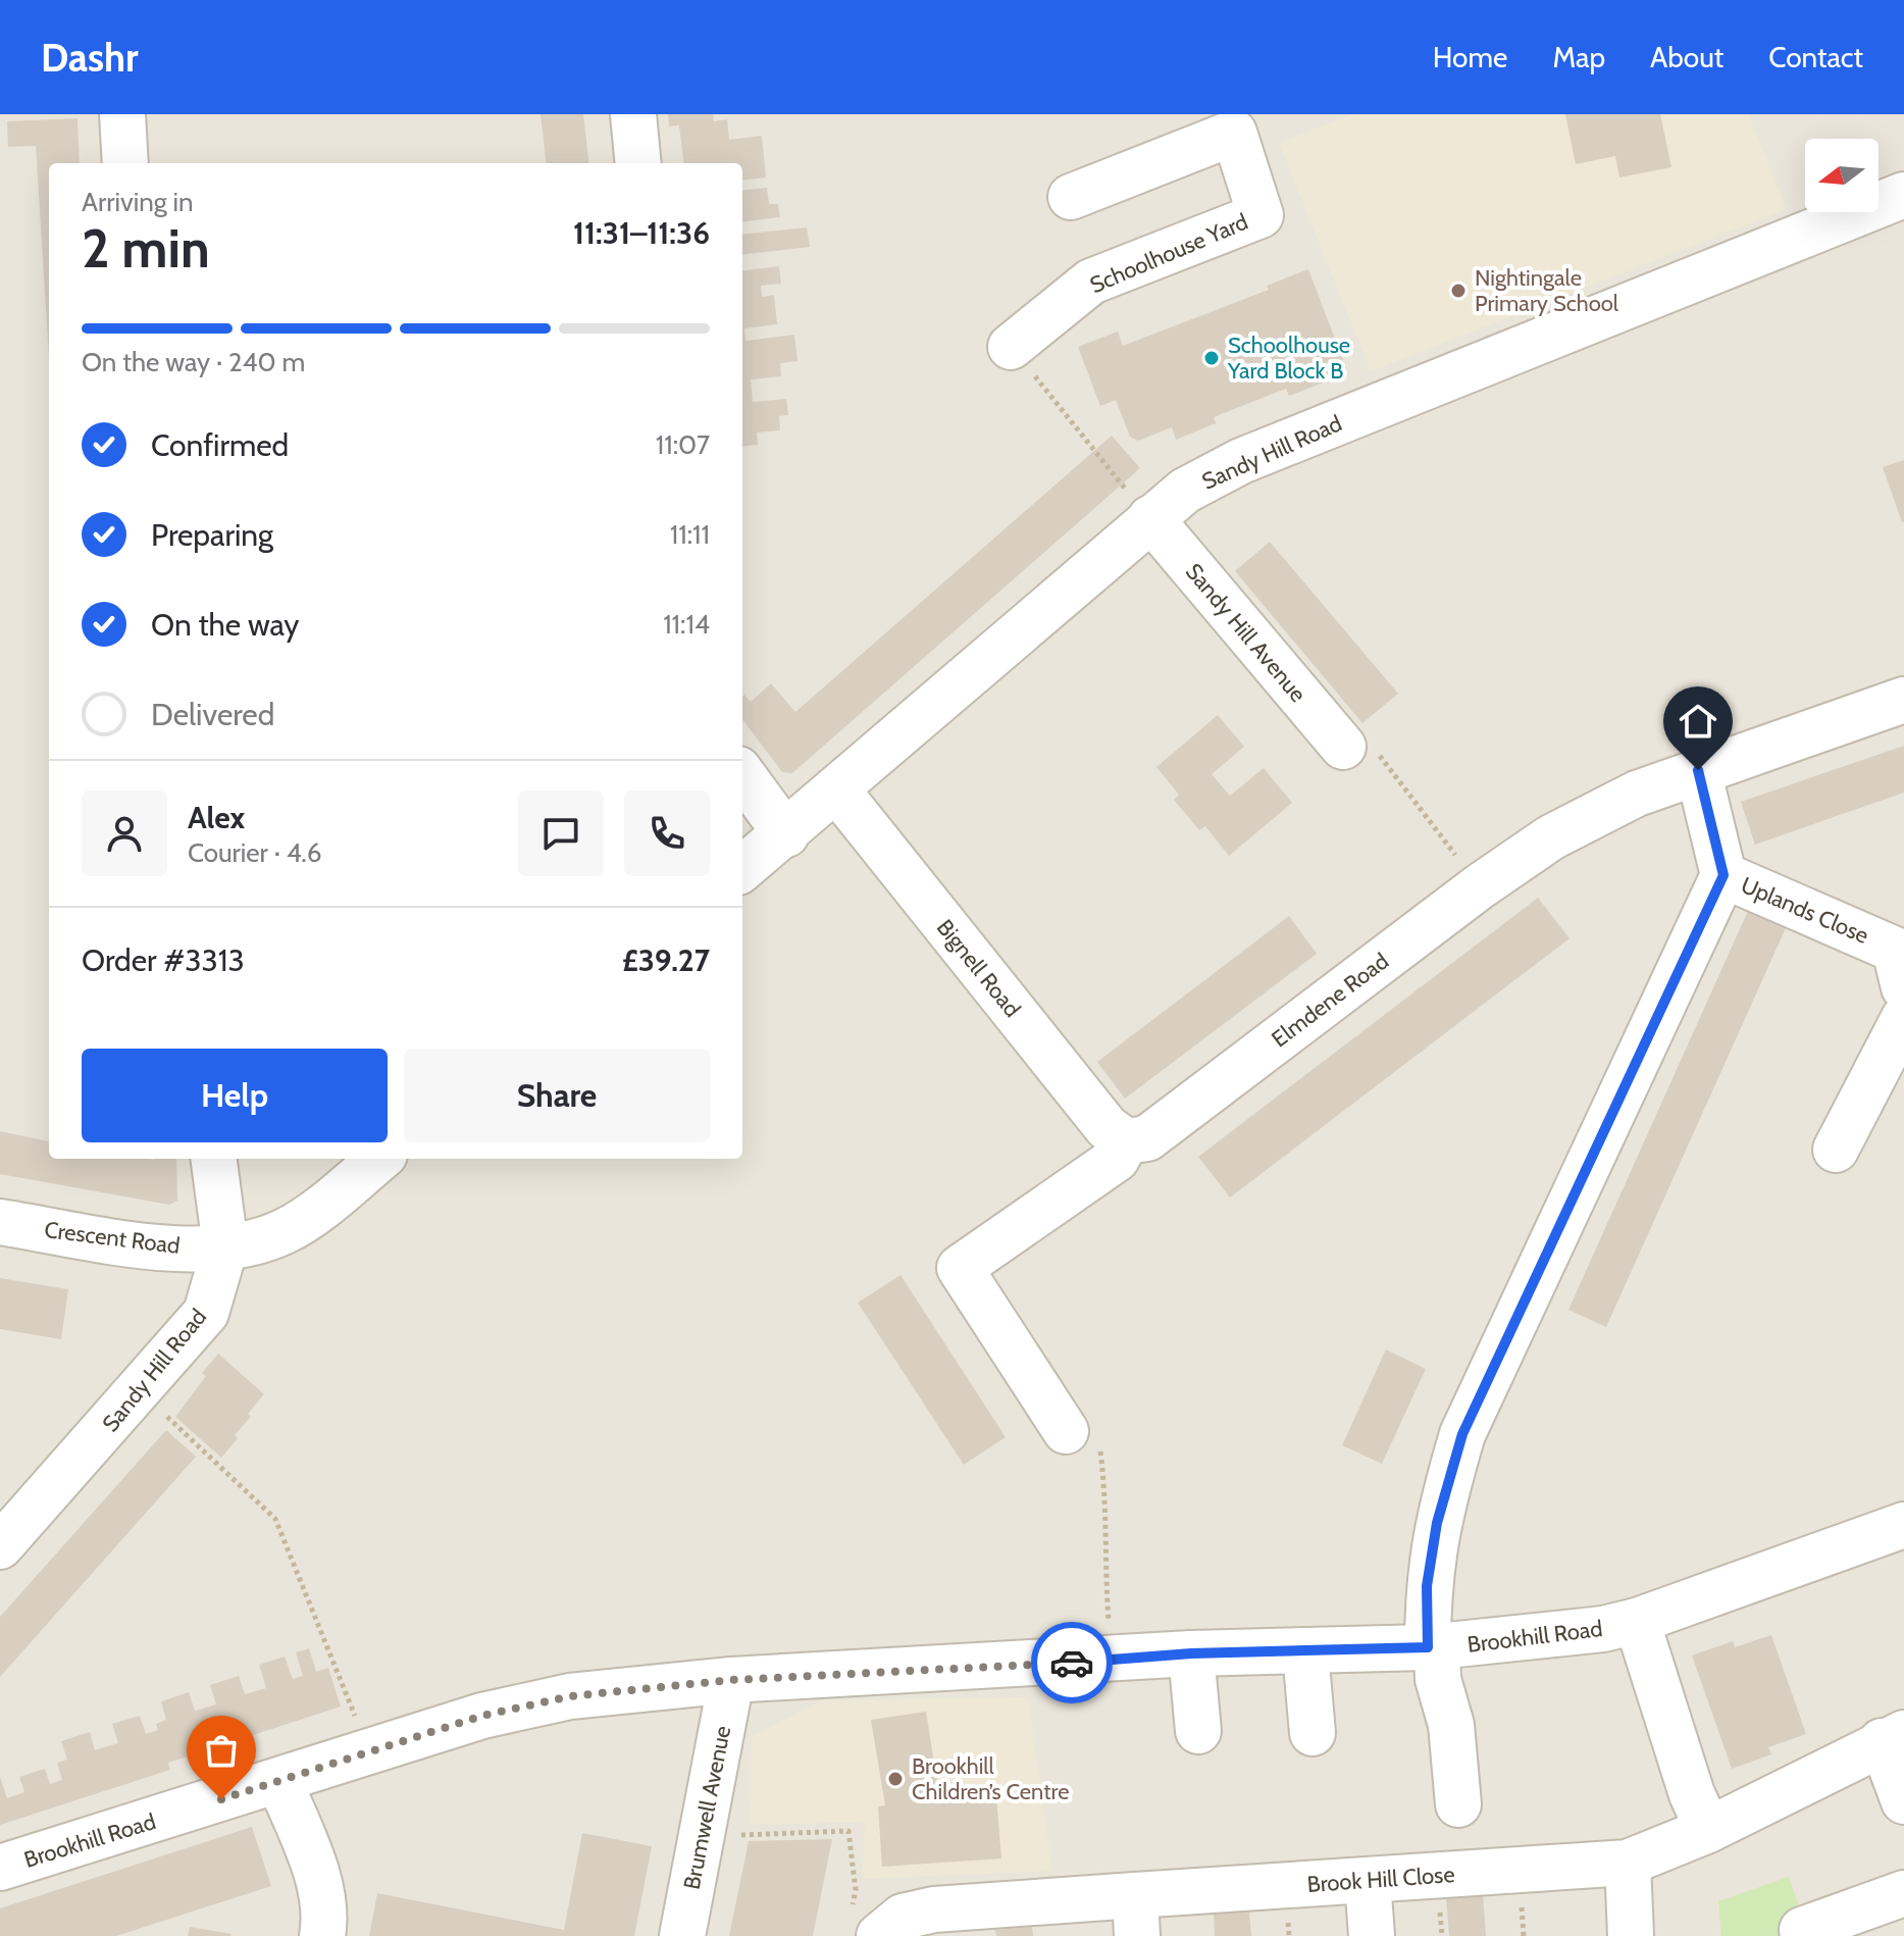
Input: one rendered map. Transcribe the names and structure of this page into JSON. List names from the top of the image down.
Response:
{
  "streets": {
    "street": [
      "Schoolhouse Yard",
      "Sandy Hill Road",
      "Sandy Hill Avenue",
      "Uplands Close",
      "Bignell Road",
      "Elmdene Road",
      "Crescent Road",
      "Brookhill Road",
      "Brumwell Avenue",
      "Brook Hill Close"
    ]
  },
  "crossings": [
    ["Sandy Hill Road", "Sandy Hill Avenue"],
    ["Sandy Hill Road", "Bignell Road"],
    ["Sandy Hill Road", "Crescent Road"],
    ["Bignell Road", "Elmdene Road"],
    ["Brookhill Road", "Brumwell Avenue"]
  ],
  "places": ["Nightingale Primary School", "Schoolhouse Yard Block B", "Brookhill Children’s Centre"],
  "north": "left",
  "page": {
    "header": "Dashr",
    "nav": [
      "Home",
      "Map",
      "About",
      "Contact"
    ],
    "heading": ["2 min", "Arriving in", "11:31–11:36"],
    "panel": [
      "Alex",
      "Courier · 4.6",
      "Order #3313",
      "£39.27"
    ],
    "bar": "On the way · 240 m",
    "list": [
      ["Confirmed", "11:07"],
      ["Preparing", "11:11"],
      ["On the way", "11:14"],
      "Delivered"
    ],
    "buttons": ["Help", "Share"]
  }
}
